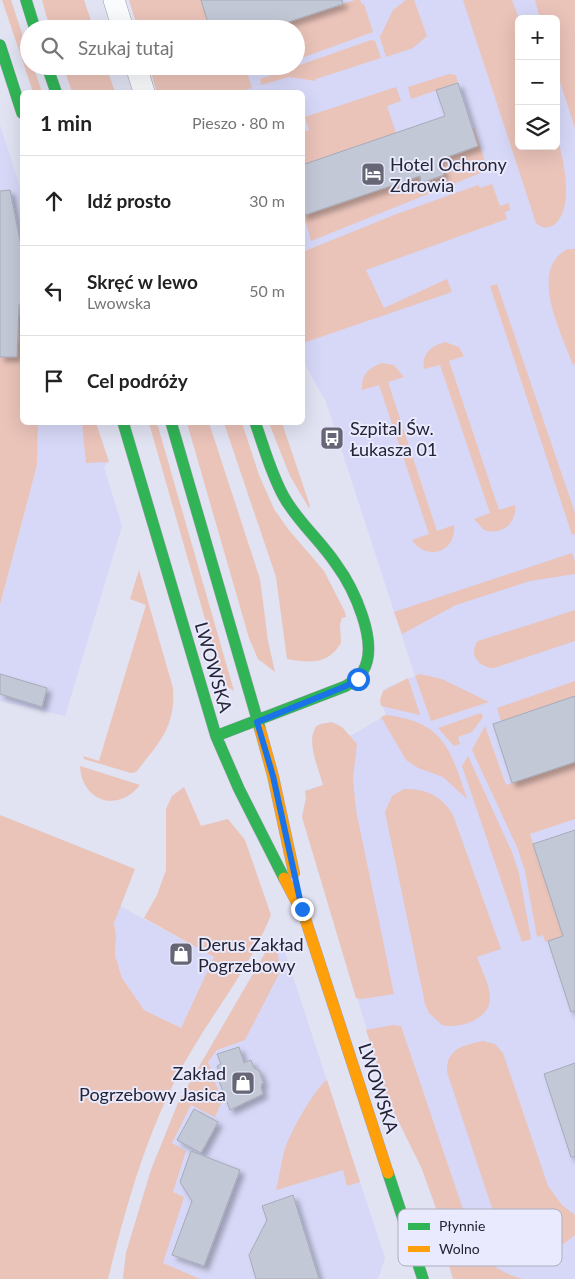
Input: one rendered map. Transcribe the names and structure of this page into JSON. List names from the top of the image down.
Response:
{
  "streets": {
    "main road": ["LWOWSKA"]
  },
  "places": {
    "hotel": ["Hotel Ochrony Zdrowia"],
    "bus stop": ["Szpital Św. Łukasza 01"],
    "shop": ["Derus Zakład Pogrzebowy", "Zakład Pogrzebowy Jasica"]
  },
  "legend": ["Płynnie", "Wolno"],
  "page": {
    "map_buttons": ["+", "−"],
    "search": "Szukaj tutaj",
    "heading": ["1 min", "Pieszo · 80 m"],
    "list": [
      ["Idź prosto", "30 m"],
      ["Skręć w lewo", "Lwowska", "50 m"],
      "Cel podróży"
    ]
  }
}
